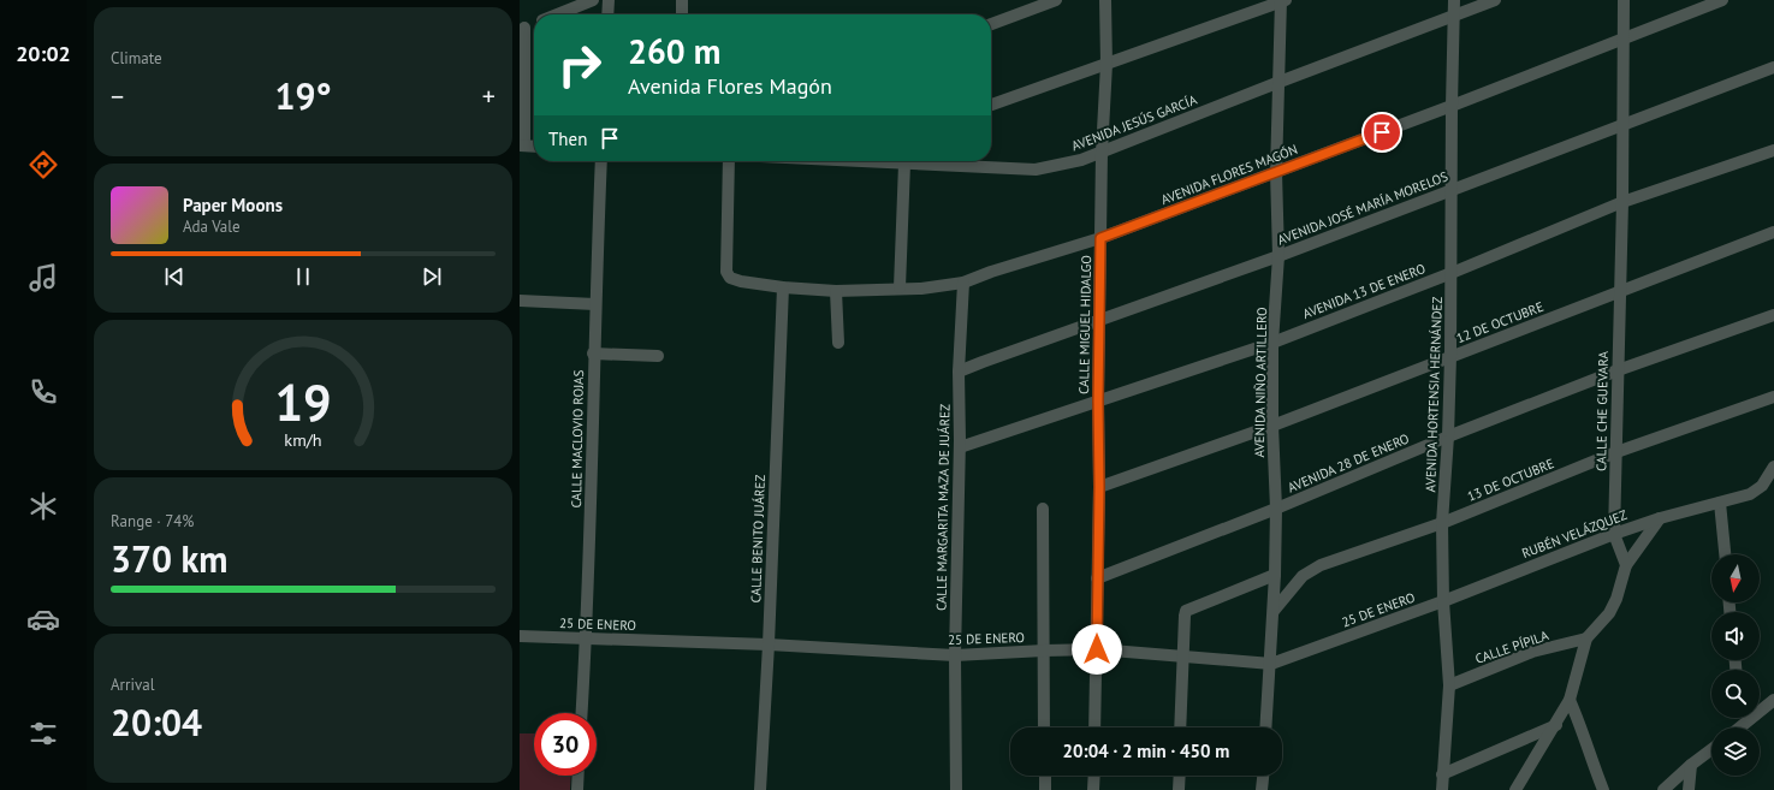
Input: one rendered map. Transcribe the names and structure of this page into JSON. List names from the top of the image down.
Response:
{
  "streets": {
    "street": [
      "AVENIDA JESÚS GARCÍA",
      "AVENIDA FLORES MAGÓN",
      "AVENIDA JOSÉ MARÍA MORELOS",
      "AVENIDA 13 DE ENERO",
      "12 DE OCTUBRE",
      "CALLE MIGUEL HIDALGO",
      "AVENIDA NIÑO ARTILLERO",
      "AVENIDA HORTENSIA HERNÁNDEZ",
      "CALLE CHE GUEVARA",
      "CALLE MACLOVIO ROJAS",
      "AVENIDA 28 DE ENERO",
      "13 DE OCTUBRE",
      "CALLE MARGARITA MAZA DE JUÁREZ",
      "RUBÉN VELÁZQUEZ",
      "CALLE BENITO JUÁREZ",
      "25 DE ENERO",
      "CALLE PÍPILA"
    ]
  },
  "crossings": [
    ["AVENIDA JESÚS GARCÍA", "CALLE MIGUEL HIDALGO"],
    ["AVENIDA JESÚS GARCÍA", "AVENIDA NIÑO ARTILLERO"],
    ["AVENIDA JESÚS GARCÍA", "AVENIDA HORTENSIA HERNÁNDEZ"],
    ["AVENIDA FLORES MAGÓN", "CALLE MIGUEL HIDALGO"],
    ["AVENIDA FLORES MAGÓN", "AVENIDA NIÑO ARTILLERO"],
    ["AVENIDA FLORES MAGÓN", "AVENIDA HORTENSIA HERNÁNDEZ"],
    ["AVENIDA FLORES MAGÓN", "CALLE CHE GUEVARA"],
    ["AVENIDA FLORES MAGÓN", "CALLE MARGARITA MAZA DE JUÁREZ"],
    ["AVENIDA FLORES MAGÓN", "CALLE BENITO JUÁREZ"],
    ["AVENIDA JOSÉ MARÍA MORELOS", "CALLE MIGUEL HIDALGO"],
    ["AVENIDA JOSÉ MARÍA MORELOS", "AVENIDA NIÑO ARTILLERO"],
    ["AVENIDA JOSÉ MARÍA MORELOS", "AVENIDA HORTENSIA HERNÁNDEZ"],
    ["AVENIDA JOSÉ MARÍA MORELOS", "CALLE CHE GUEVARA"],
    ["AVENIDA JOSÉ MARÍA MORELOS", "CALLE MARGARITA MAZA DE JUÁREZ"],
    ["AVENIDA 13 DE ENERO", "CALLE MIGUEL HIDALGO"],
    ["AVENIDA 13 DE ENERO", "AVENIDA NIÑO ARTILLERO"],
    ["AVENIDA 13 DE ENERO", "AVENIDA HORTENSIA HERNÁNDEZ"],
    ["AVENIDA 13 DE ENERO", "CALLE CHE GUEVARA"],
    ["AVENIDA 13 DE ENERO", "CALLE MARGARITA MAZA DE JUÁREZ"],
    ["12 DE OCTUBRE", "CALLE MIGUEL HIDALGO"],
    ["12 DE OCTUBRE", "AVENIDA NIÑO ARTILLERO"],
    ["12 DE OCTUBRE", "AVENIDA HORTENSIA HERNÁNDEZ"],
    ["12 DE OCTUBRE", "CALLE CHE GUEVARA"],
    ["CALLE MIGUEL HIDALGO", "AVENIDA 28 DE ENERO"],
    ["CALLE MIGUEL HIDALGO", "25 DE ENERO"],
    ["AVENIDA NIÑO ARTILLERO", "AVENIDA 28 DE ENERO"],
    ["AVENIDA NIÑO ARTILLERO", "13 DE OCTUBRE"],
    ["AVENIDA NIÑO ARTILLERO", "25 DE ENERO"],
    ["AVENIDA HORTENSIA HERNÁNDEZ", "AVENIDA 28 DE ENERO"],
    ["AVENIDA HORTENSIA HERNÁNDEZ", "13 DE OCTUBRE"],
    ["AVENIDA HORTENSIA HERNÁNDEZ", "RUBÉN VELÁZQUEZ"],
    ["AVENIDA HORTENSIA HERNÁNDEZ", "25 DE ENERO"],
    ["AVENIDA HORTENSIA HERNÁNDEZ", "CALLE PÍPILA"],
    ["CALLE CHE GUEVARA", "AVENIDA 28 DE ENERO"],
    ["CALLE CHE GUEVARA", "13 DE OCTUBRE"],
    ["CALLE CHE GUEVARA", "RUBÉN VELÁZQUEZ"],
    ["CALLE MACLOVIO ROJAS", "25 DE ENERO"],
    ["CALLE MARGARITA MAZA DE JUÁREZ", "25 DE ENERO"],
    ["RUBÉN VELÁZQUEZ", "25 DE ENERO"],
    ["CALLE BENITO JUÁREZ", "25 DE ENERO"]
  ],
  "north": "bottom",
  "page": {
    "tabs": "20:02",
    "tile": [
      "Climate",
      ["Range · 74%", "370 km"],
      ["Arrival", "20:04"]
    ],
    "turn": ["260 m", "Avenida Flores Magón"],
    "heat": ["−", "19°", "+"],
    "then": "Then",
    "song": ["Paper Moons", "Ada Vale"],
    "limit": "30",
    "trip": "20:04 · 2 min · 450 m",
    "gauge": ["19", "km/h"]
  }
}
